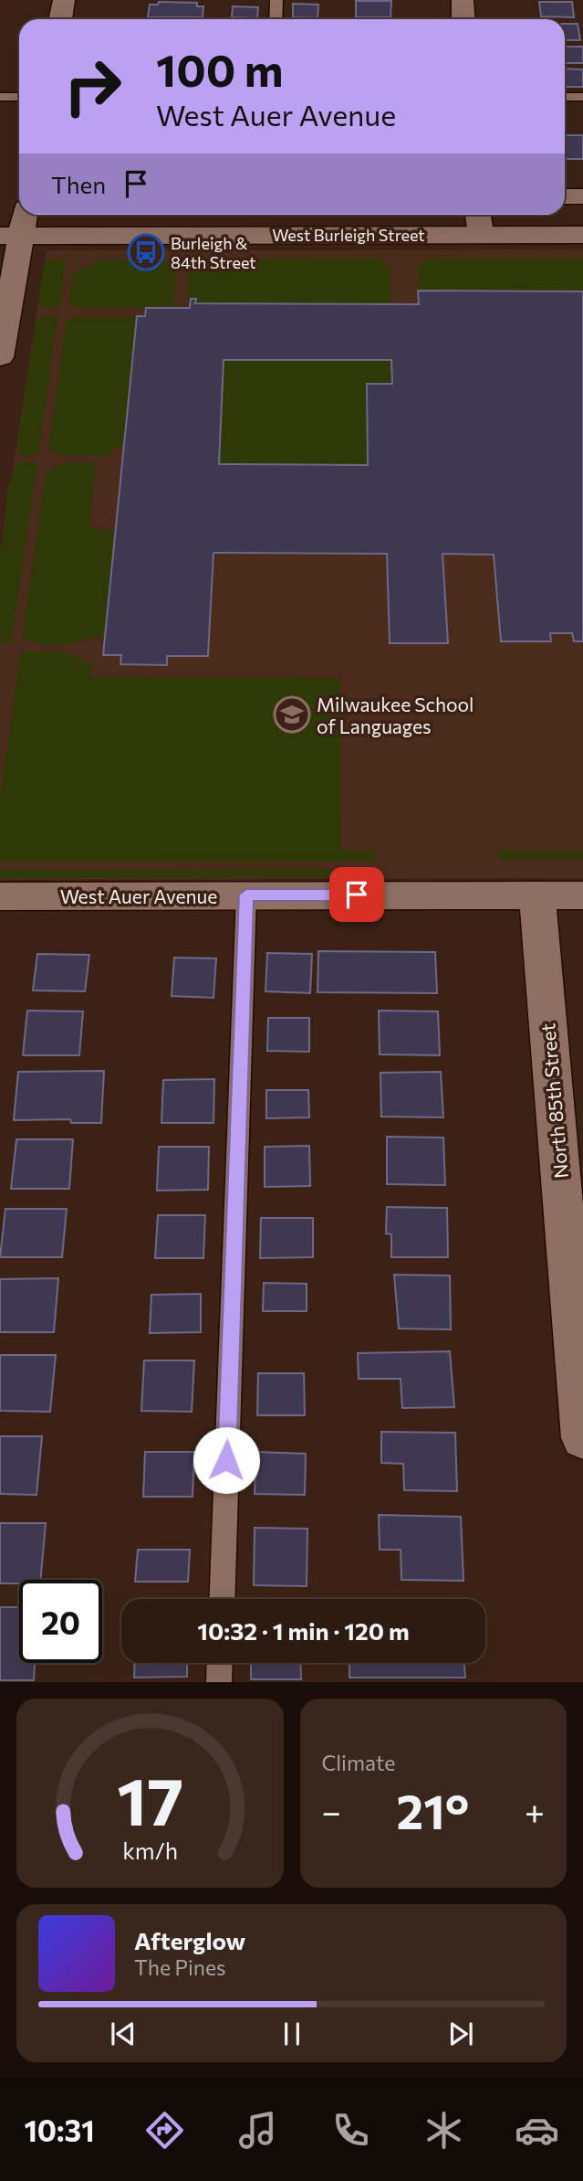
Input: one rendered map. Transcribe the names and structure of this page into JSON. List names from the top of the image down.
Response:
{
  "streets": {
    "street": ["West Burleigh Street", "West Auer Avenue", "North 85th Street"]
  },
  "crossings": [
    ["West Auer Avenue", "North 85th Street"]
  ],
  "places": {
    "bus stop": ["Burleigh & 84th Street"],
    "school or university": ["Milwaukee School of Languages"]
  },
  "page": {
    "turn": ["100 m", "West Auer Avenue"],
    "then": "Then",
    "limit": "20",
    "trip": "10:32 · 1 min · 120 m",
    "tile": "Climate",
    "heat": ["−", "21°", "+"],
    "song": ["Afterglow", "The Pines"],
    "tabs": "10:31",
    "gauge": ["17", "km/h"]
  }
}
